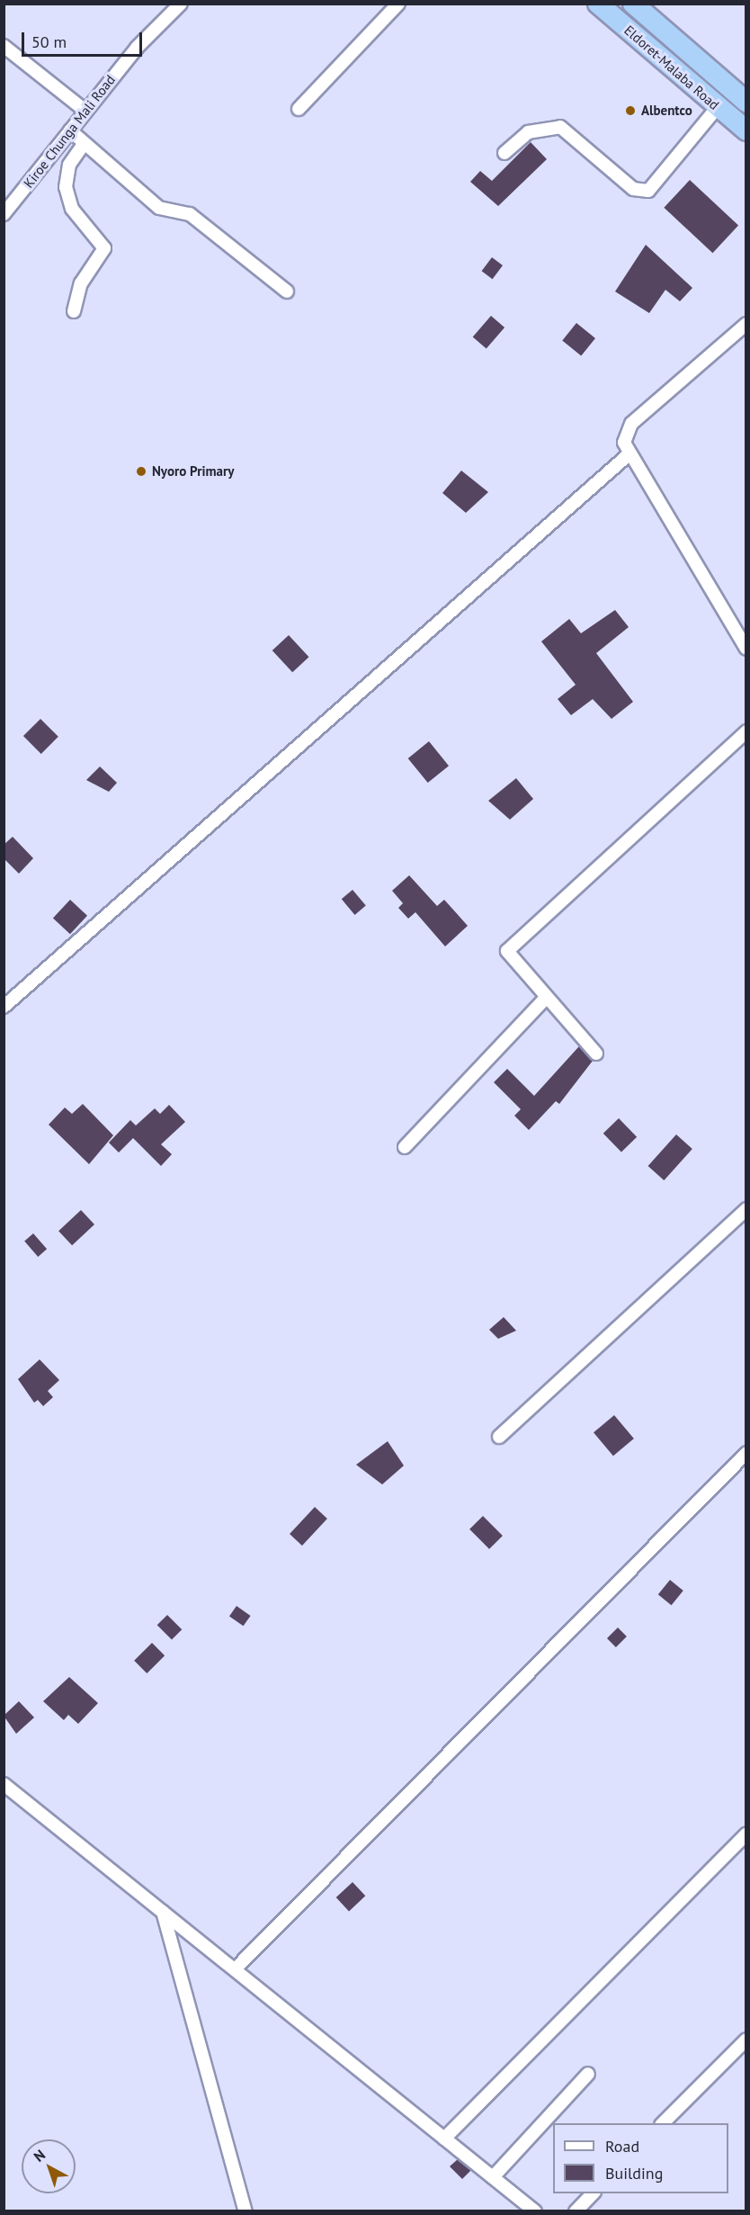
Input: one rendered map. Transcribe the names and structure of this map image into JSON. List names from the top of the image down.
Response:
{
  "streets": {
    "highway": ["Eldoret-Malaba Road"],
    "street": ["Kiroe Chunga Mali Road"]
  },
  "places": ["Albentco", "Nyoro Primary"],
  "legend": ["Road", "Building"],
  "scale_bar": "50 m",
  "north": "top left"
}
